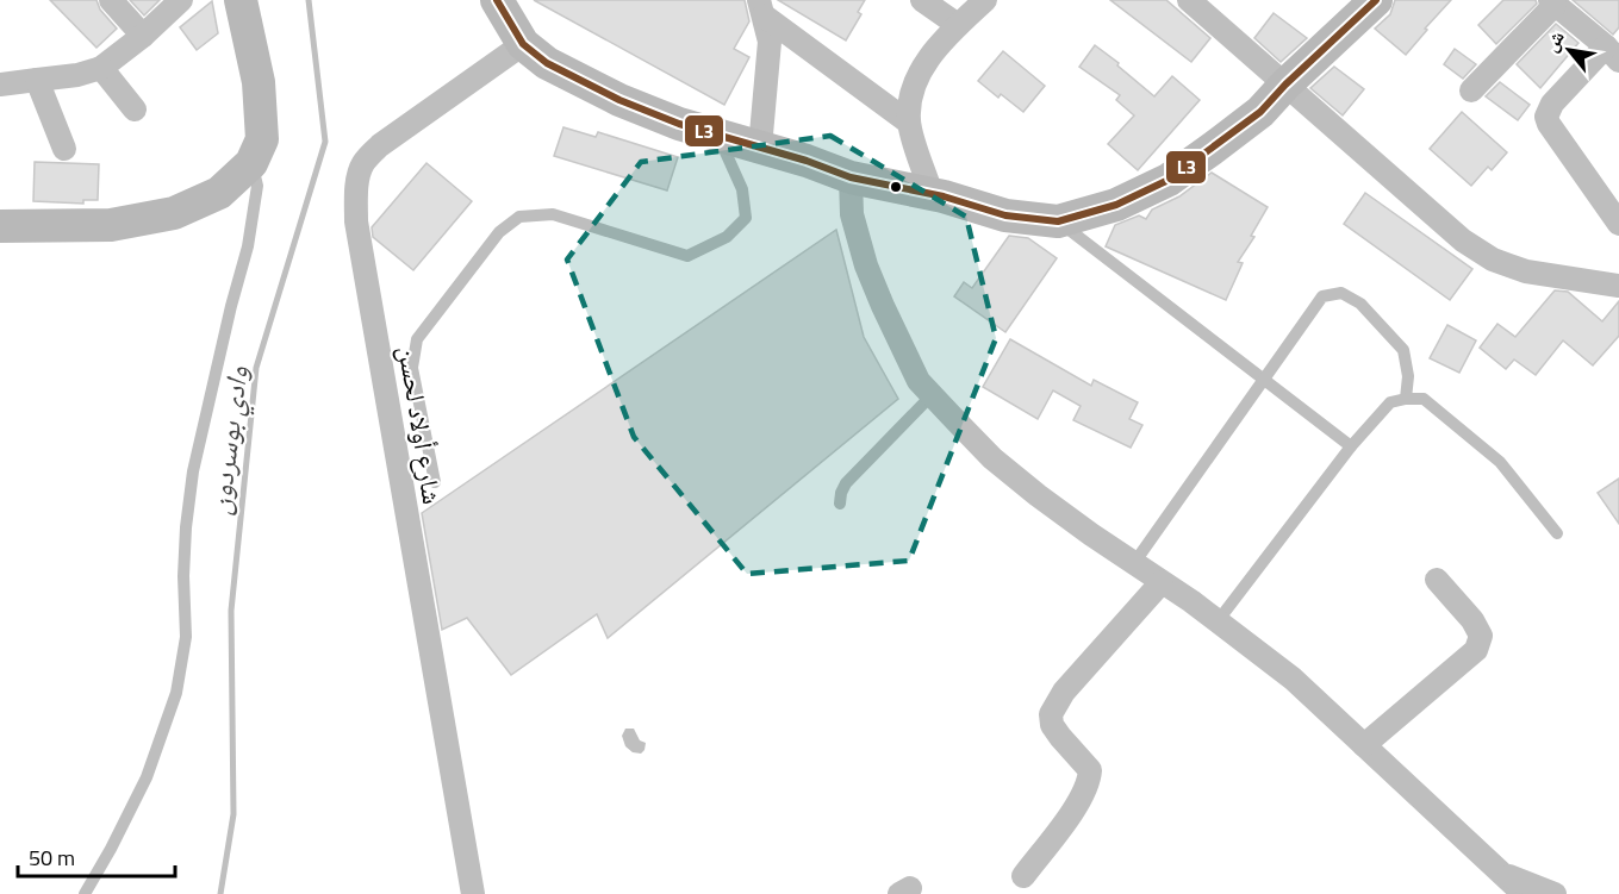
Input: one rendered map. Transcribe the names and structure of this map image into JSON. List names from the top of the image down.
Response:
{
  "streets": {
    "street": ["شارع أولاد لحسن"]
  },
  "water": ["وادي بوسردون"],
  "lines": ["transit line L3"],
  "scale_bar": "50 m",
  "north": "top left"
}
